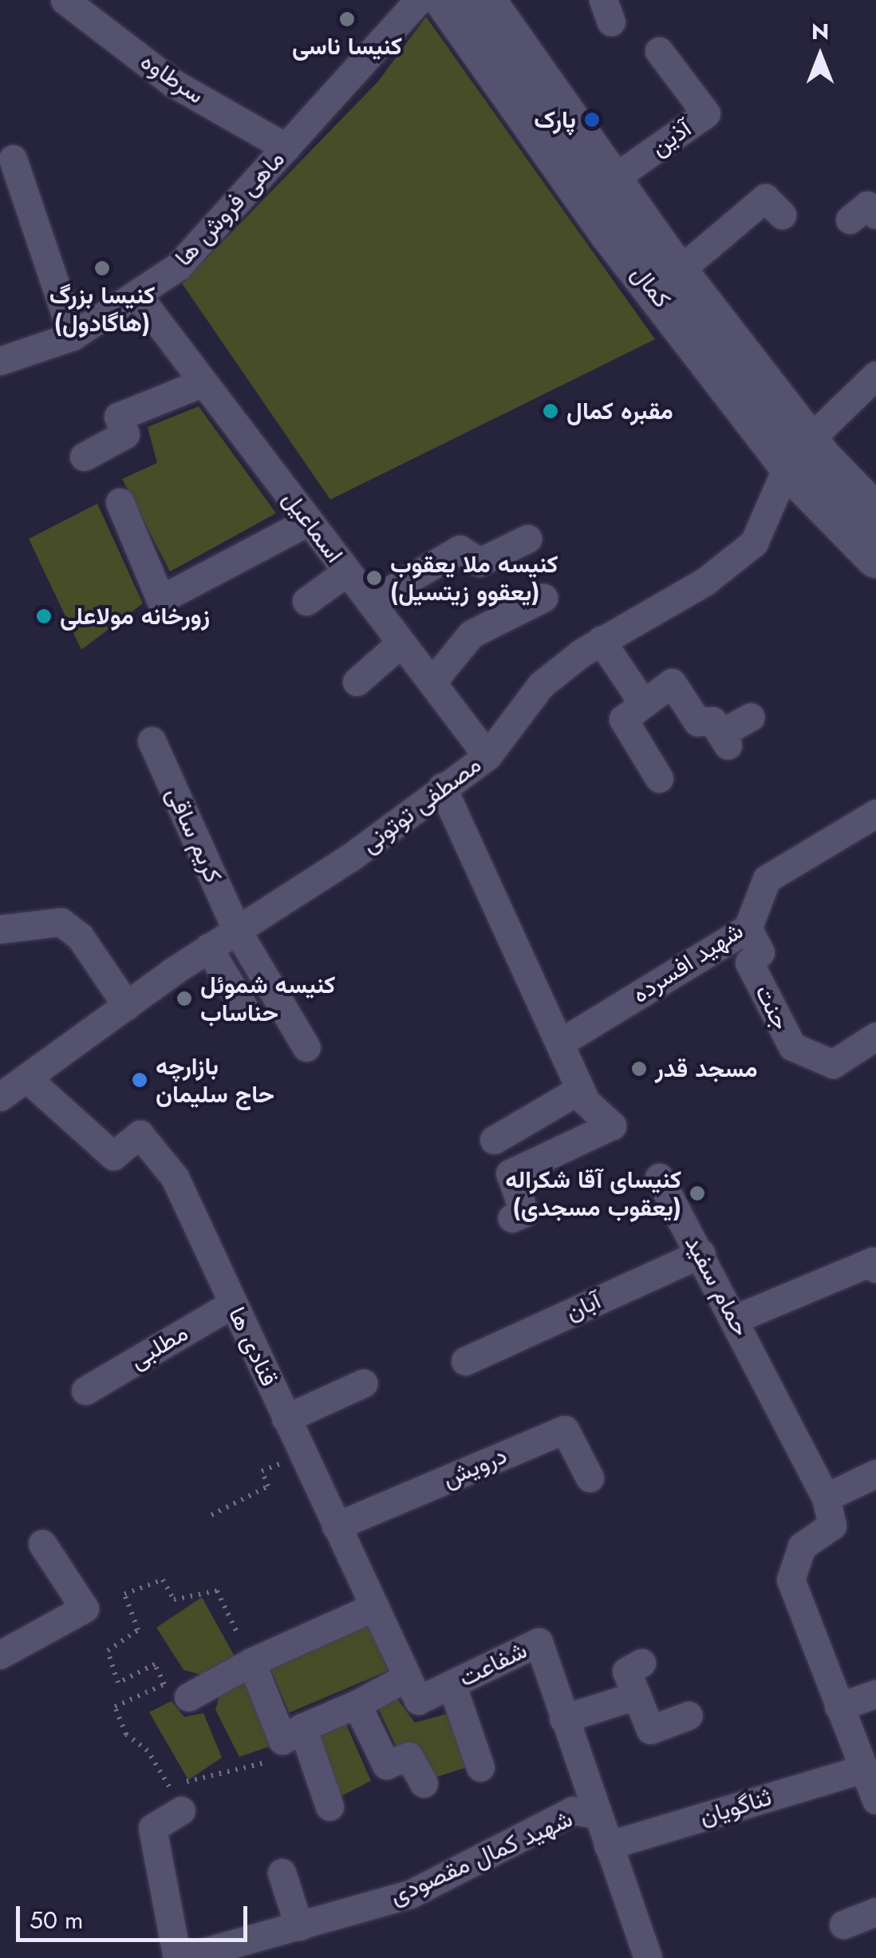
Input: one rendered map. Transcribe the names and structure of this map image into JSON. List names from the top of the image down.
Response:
{
  "streets": {
    "main road": ["کمال"],
    "street": [
      "سرطاوه",
      "آذین",
      "ماهی فروش ها",
      "اسماعیل",
      "مصطفی توتونی",
      "کریم ساقی",
      "شهید افسرده",
      "جنت",
      "حمام سفید",
      "آبان",
      "مطلبی",
      "قنادی ها",
      "درویش",
      "شفاعت",
      "ثناگویان",
      "شهید کمال مقصودی"
    ]
  },
  "crossings": [
    ["سرطاوه", "ماهی فروش ها"],
    ["آذین", "کمال"],
    ["ماهی فروش ها", "اسماعیل"],
    ["کمال", "مصطفی توتونی"],
    ["اسماعیل", "مصطفی توتونی"],
    ["مصطفی توتونی", "کریم ساقی"],
    ["مصطفی توتونی", "قنادی ها"],
    ["شهید افسرده", "جنت"],
    ["حمام سفید", "آبان"],
    ["حمام سفید", "ثناگویان"],
    ["مطلبی", "قنادی ها"],
    ["قنادی ها", "درویش"],
    ["قنادی ها", "شفاعت"],
    ["شفاعت", "ثناگویان"],
    ["شفاعت", "شهید کمال مقصودی"]
  ],
  "places": [
    "کنیسا ناسی",
    "پارک",
    "کنیسا بزرگ (هاگادول)",
    "مقبره کمال",
    "کنیسه ملا یعقوب (یعقوو زیتسیل)",
    "زورخانه مولاعلی",
    "کنیسه شموئل حناساب",
    "مسجد قدر",
    "بازارچه حاج سلیمان",
    "کنیسای آقا شکراله (یعقوب مسجدی)"
  ],
  "scale_bar": "50 m",
  "north": "top"
}
